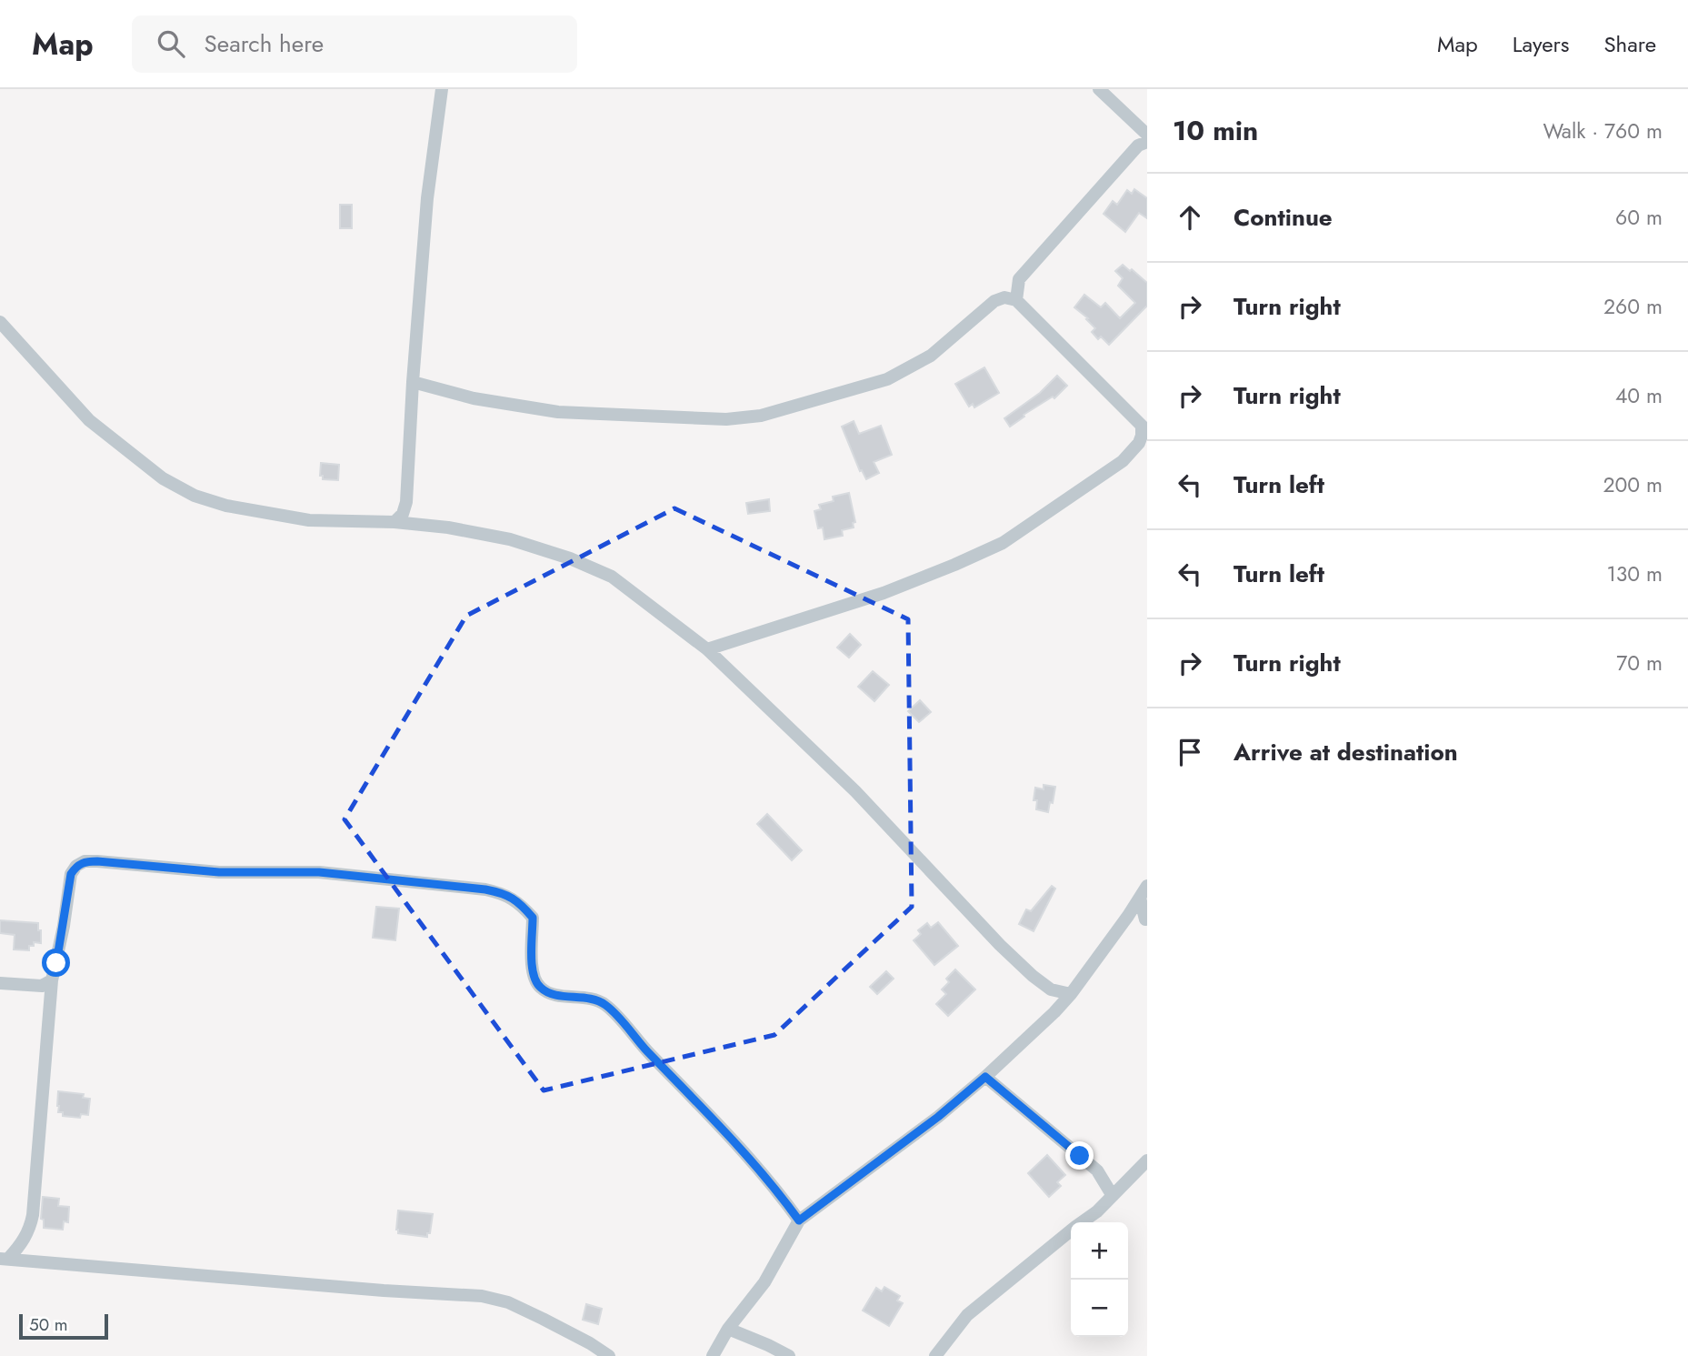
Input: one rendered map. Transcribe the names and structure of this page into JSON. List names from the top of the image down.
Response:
{
  "scale_bar": "50 m",
  "page": {
    "header": "Map",
    "search": "Search here",
    "nav": ["Map", "Layers", "Share"],
    "heading": ["10 min", "Walk · 760 m"],
    "list": [
      ["Continue", "60 m"],
      ["Turn right", "260 m"],
      ["Turn right", "40 m"],
      ["Turn left", "200 m"],
      ["Turn left", "130 m"],
      ["Turn right", "70 m"],
      "Arrive at destination"
    ],
    "map_buttons": ["+", "−"],
    "scale": "50 m"
  }
}
